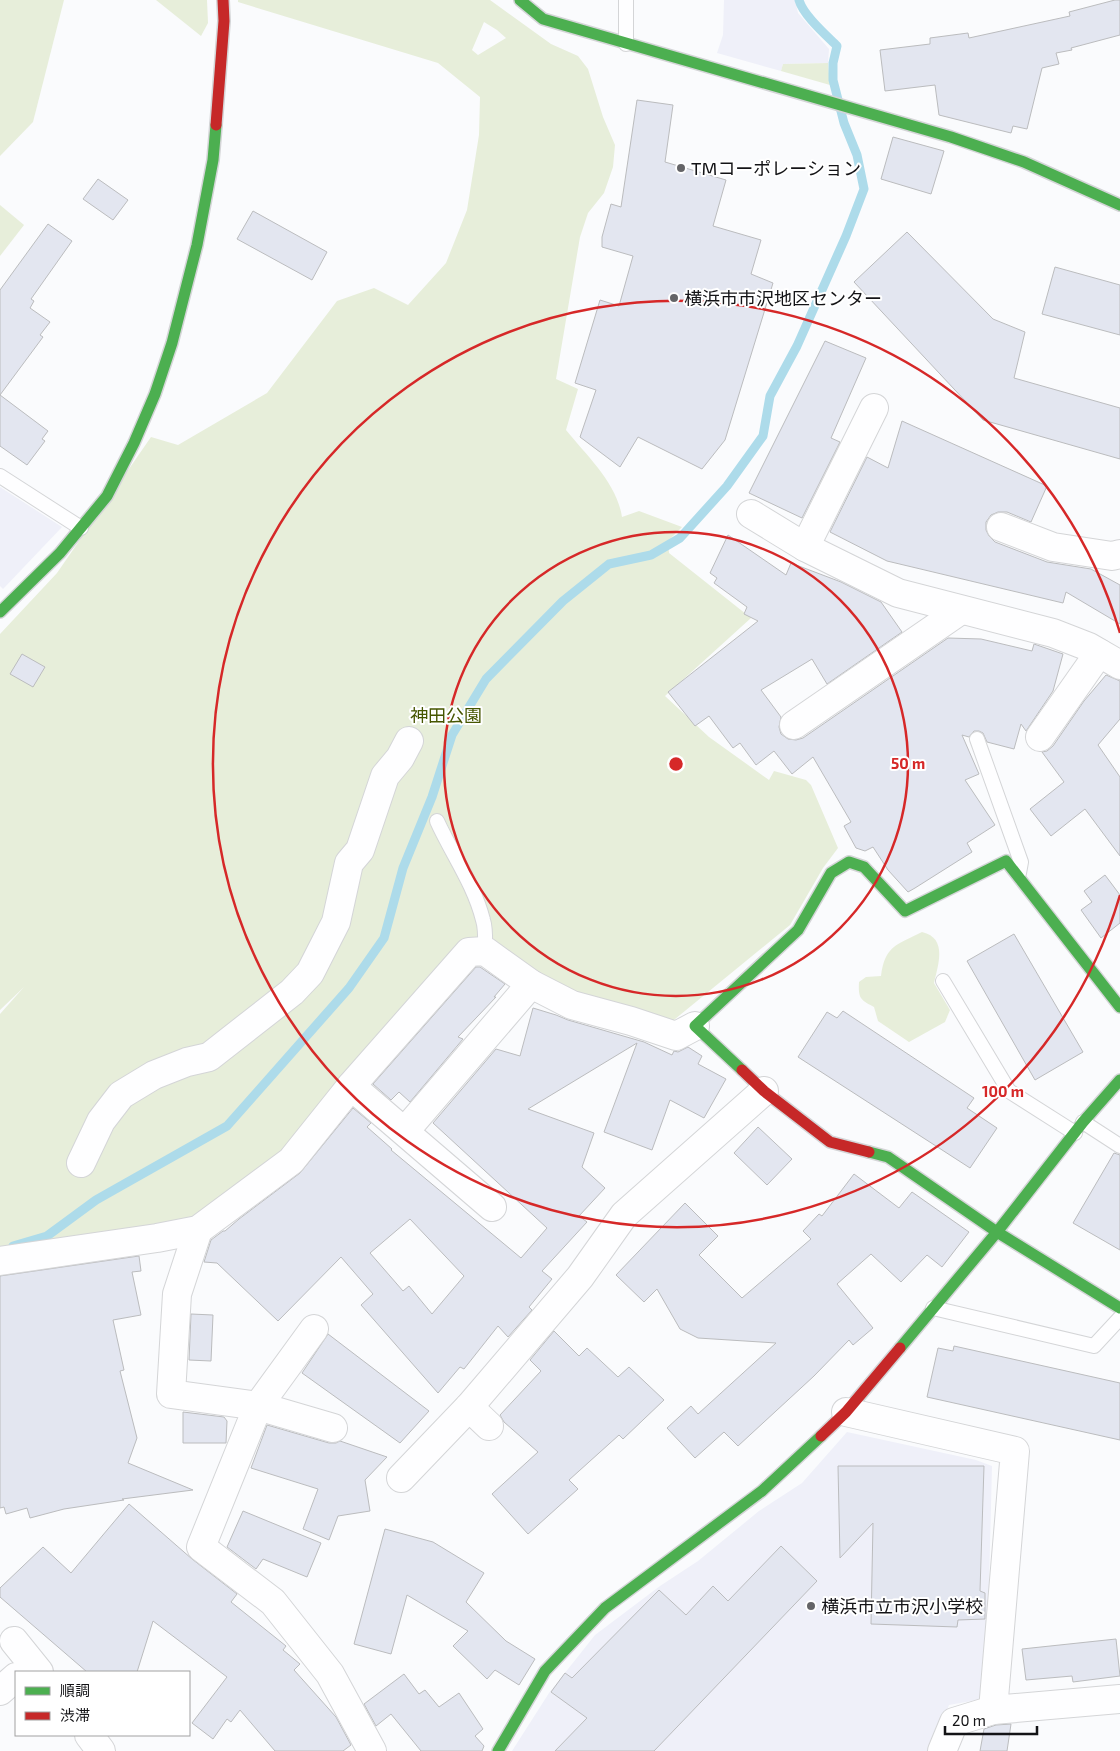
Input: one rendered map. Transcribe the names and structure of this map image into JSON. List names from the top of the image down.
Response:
{
  "parks": ["神田公園"],
  "places": ["TMコーポレーション", "横浜市市沢地区センター", "横浜市立市沢小学校"],
  "legend": ["順調", "渋滞"],
  "scale_bar": "20 m",
  "rings": ["50 m", "100 m"]
}
